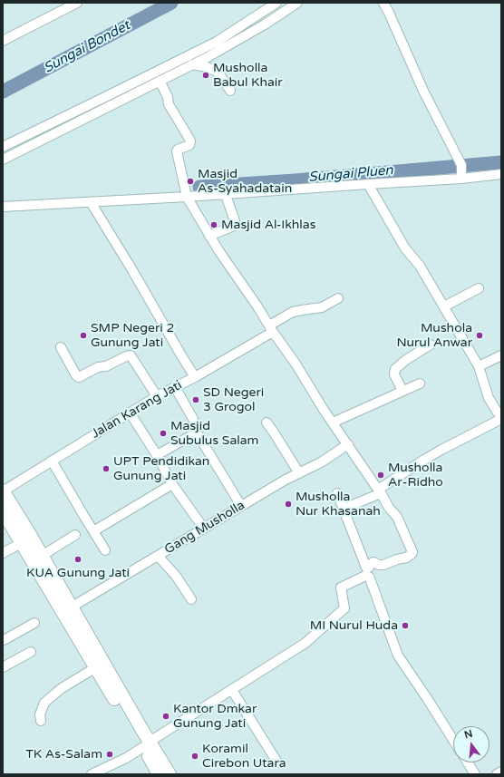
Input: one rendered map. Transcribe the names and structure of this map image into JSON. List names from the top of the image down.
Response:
{
  "streets": {
    "street": ["Jalan Karang Jati", "Gang Musholla"]
  },
  "water": ["Sungai Bondet", "Sungai Pluen"],
  "places": [
    "Musholla Babul Khair",
    "Masjid As-Syahadatain",
    "Masjid Al-Ikhlas",
    "SMP Negeri 2 Gunung Jati",
    "Mushola Nurul Anwar",
    "SD Negeri 3 Grogol",
    "Masjid Subulus Salam",
    "UPT Pendidikan Gunung Jati",
    "Musholla Ar-Ridho",
    "Musholla Nur Khasanah",
    "KUA Gunung Jati",
    "MI Nurul Huda",
    "Kantor Dmkar Gunung Jati",
    "TK As-Salam",
    "Koramil Cirebon Utara"
  ],
  "north": "top"
}
